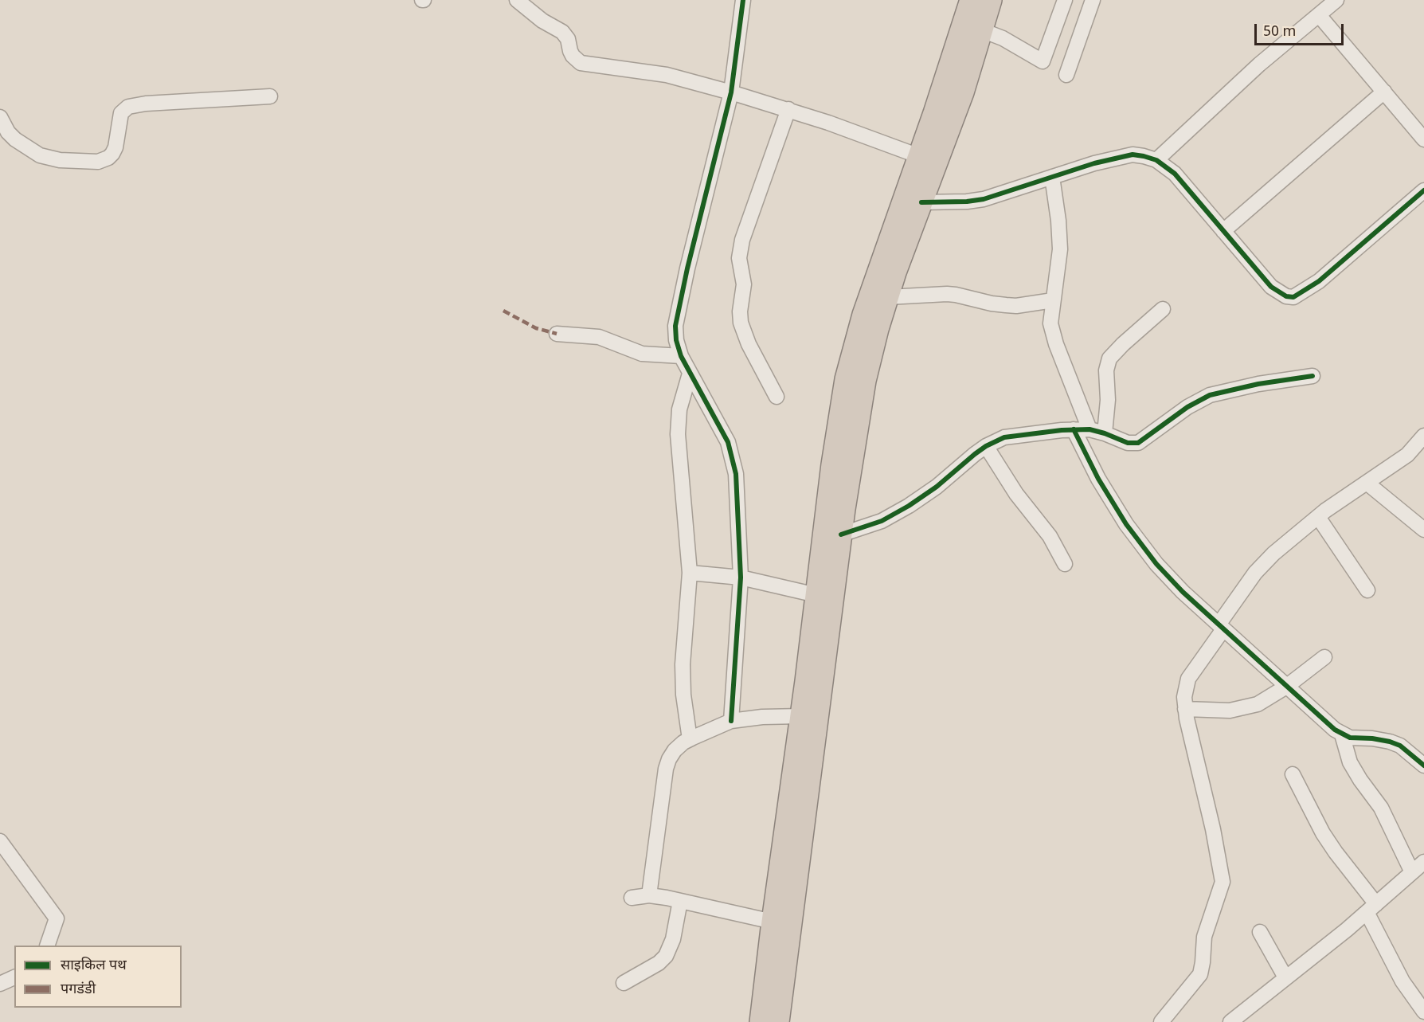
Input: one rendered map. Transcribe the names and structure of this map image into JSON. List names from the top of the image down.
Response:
{
  "legend": ["साइकिल पथ", "पगडंडी"],
  "scale_bar": "50 m"
}
